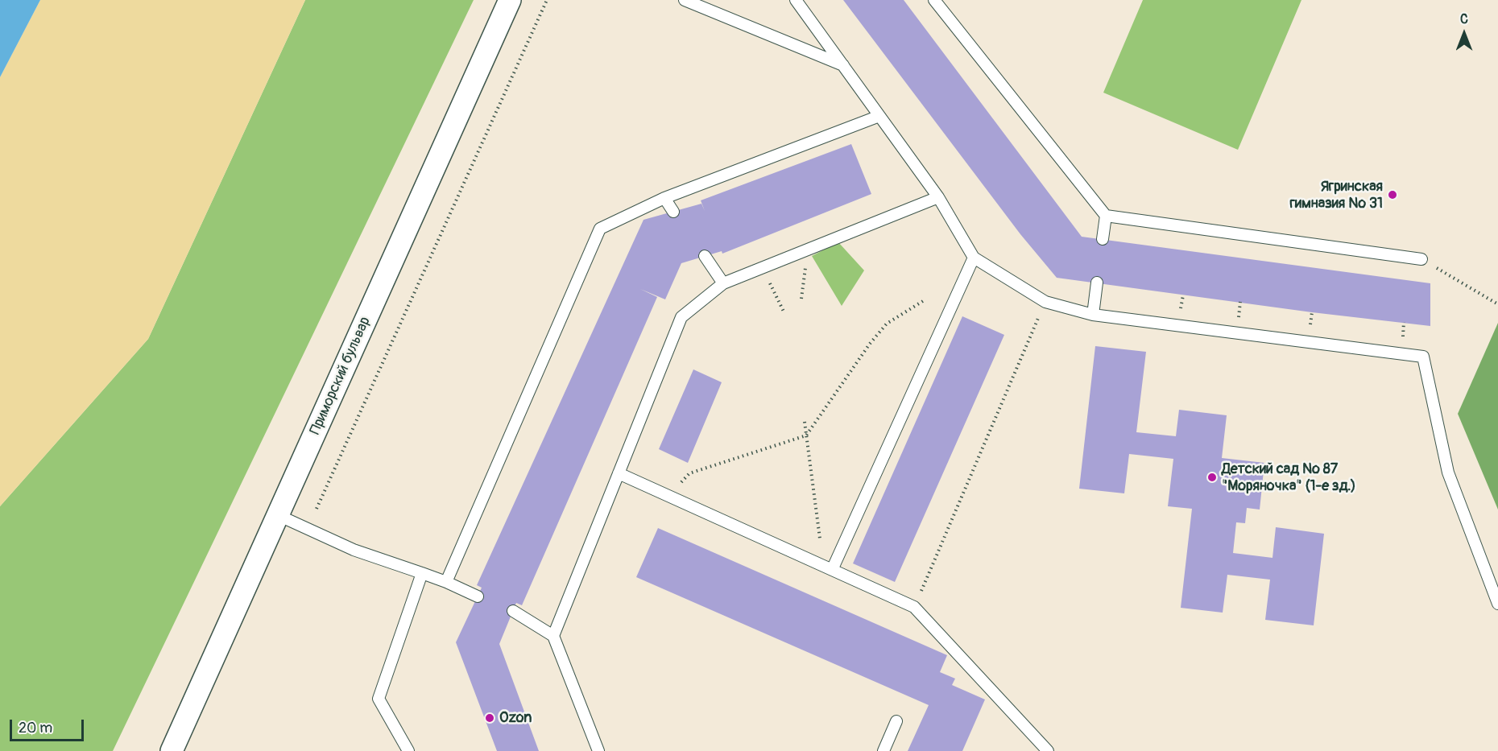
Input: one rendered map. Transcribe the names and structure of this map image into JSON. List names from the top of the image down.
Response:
{
  "streets": {
    "street": ["Приморский бульвар"]
  },
  "places": ["Ягринская гимназия № 31", "Детский сад № 87 \"Моряночка\" (1-е зд.)", "Ozon"],
  "scale_bar": "20 m",
  "north": "top"
}
